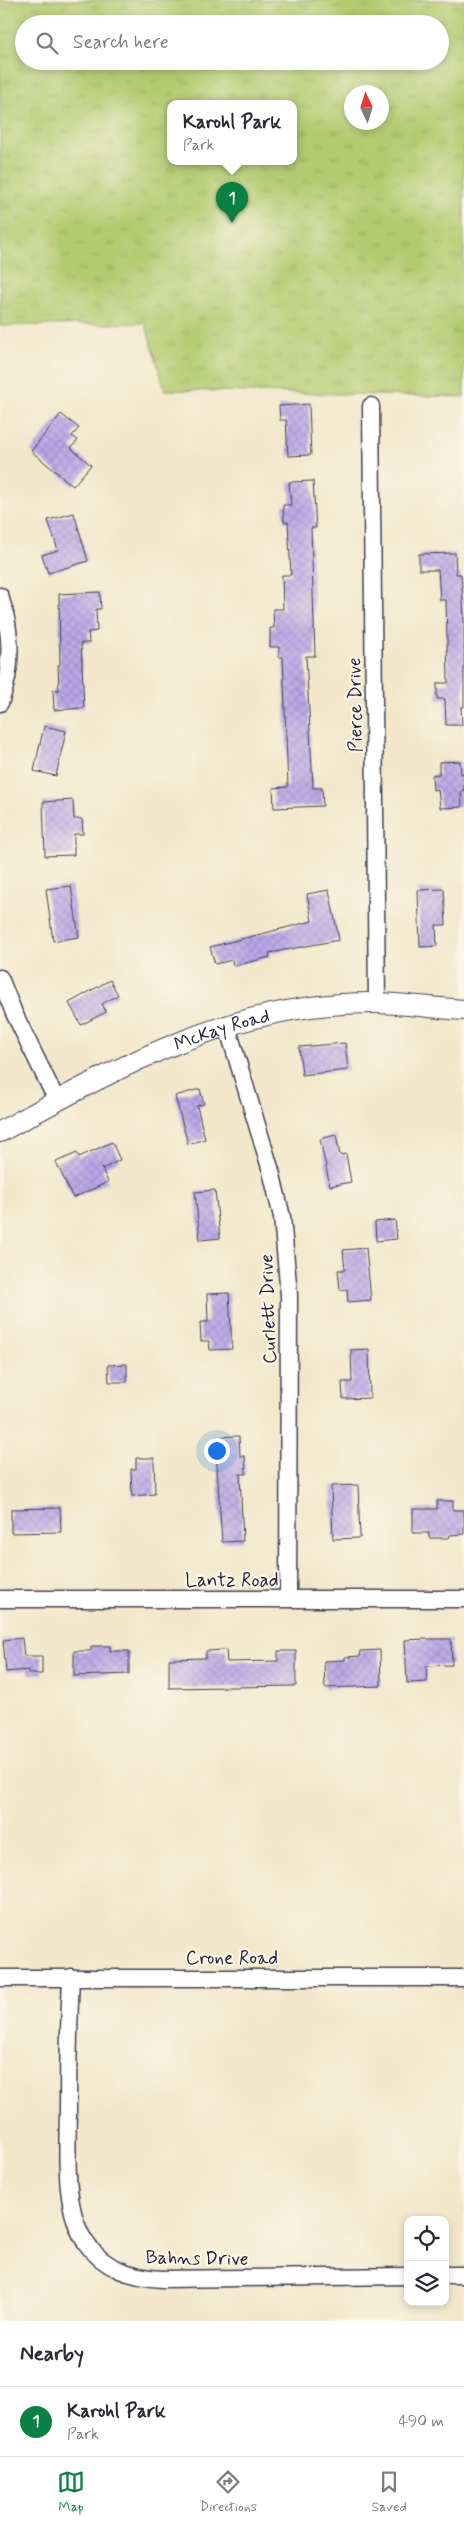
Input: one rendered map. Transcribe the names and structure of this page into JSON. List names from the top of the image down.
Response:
{
  "streets": {
    "street": [
      "Pierce Drive",
      "McKay Road",
      "Curlett Drive",
      "Lantz Road",
      "Crone Road",
      "Bahns Drive"
    ]
  },
  "crossings": [
    ["Pierce Drive", "McKay Road"],
    ["McKay Road", "Curlett Drive"],
    ["Curlett Drive", "Lantz Road"],
    ["Crone Road", "Bahns Drive"]
  ],
  "north": "top",
  "page": {
    "search": "Search here",
    "popup": ["Karohl Park", "Park"],
    "pins": "1",
    "heading": "Nearby",
    "list": [
      {
        "mark": "1",
        "name": "Karohl Park",
        "note": "Park",
        "value": "490 m"
      }
    ],
    "nav": ["Map", "Directions", "Saved"]
  }
}
